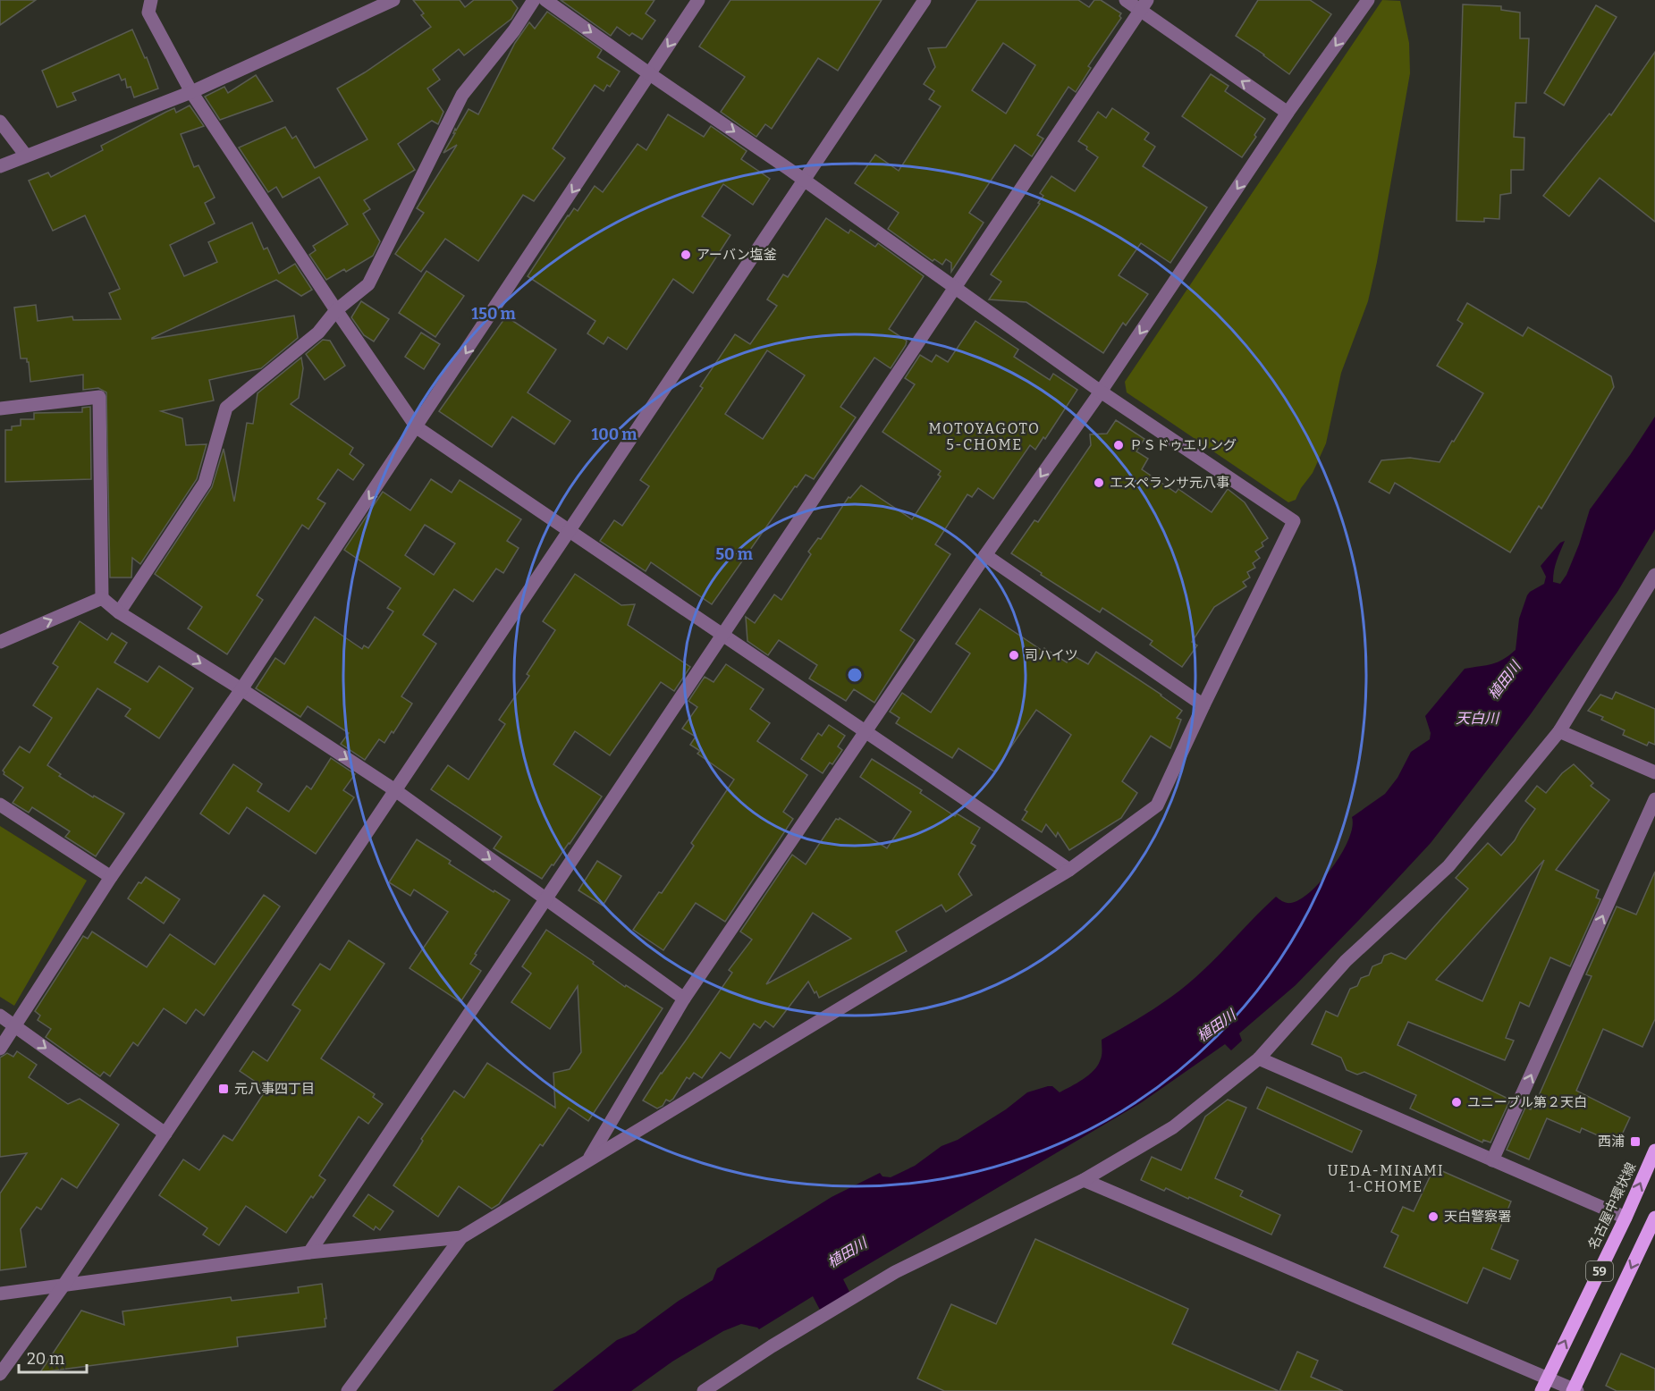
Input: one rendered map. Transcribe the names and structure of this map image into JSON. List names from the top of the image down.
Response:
{
  "streets": {
    "main road": ["名古屋中環状線", "59"]
  },
  "districts": ["MOTOYAGOTO 5-CHOME", "UEDA-MINAMI 1-CHOME"],
  "water": ["植田川", "天白川"],
  "places": {
    "other": [
      "アーバン塩釜",
      "ＰＳドゥエリング",
      "エスペランサ元八事",
      "司ハイツ",
      "ユニーブル第２天白",
      "天白警察署"
    ],
    "transit": ["元八事四丁目", "西浦"]
  },
  "scale_bar": "20 m",
  "rings": ["150 m", "100 m", "50 m"]
}
